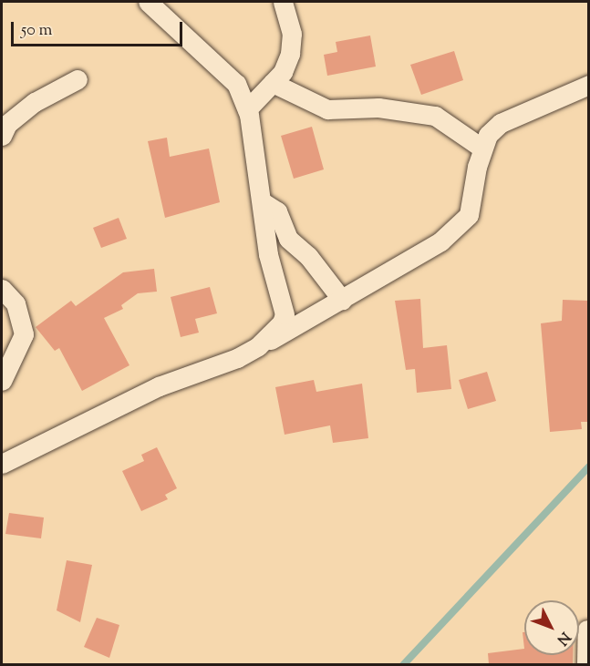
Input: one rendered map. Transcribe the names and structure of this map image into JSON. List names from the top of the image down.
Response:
{
  "scale_bar": "50 m",
  "north": "bottom right"
}
